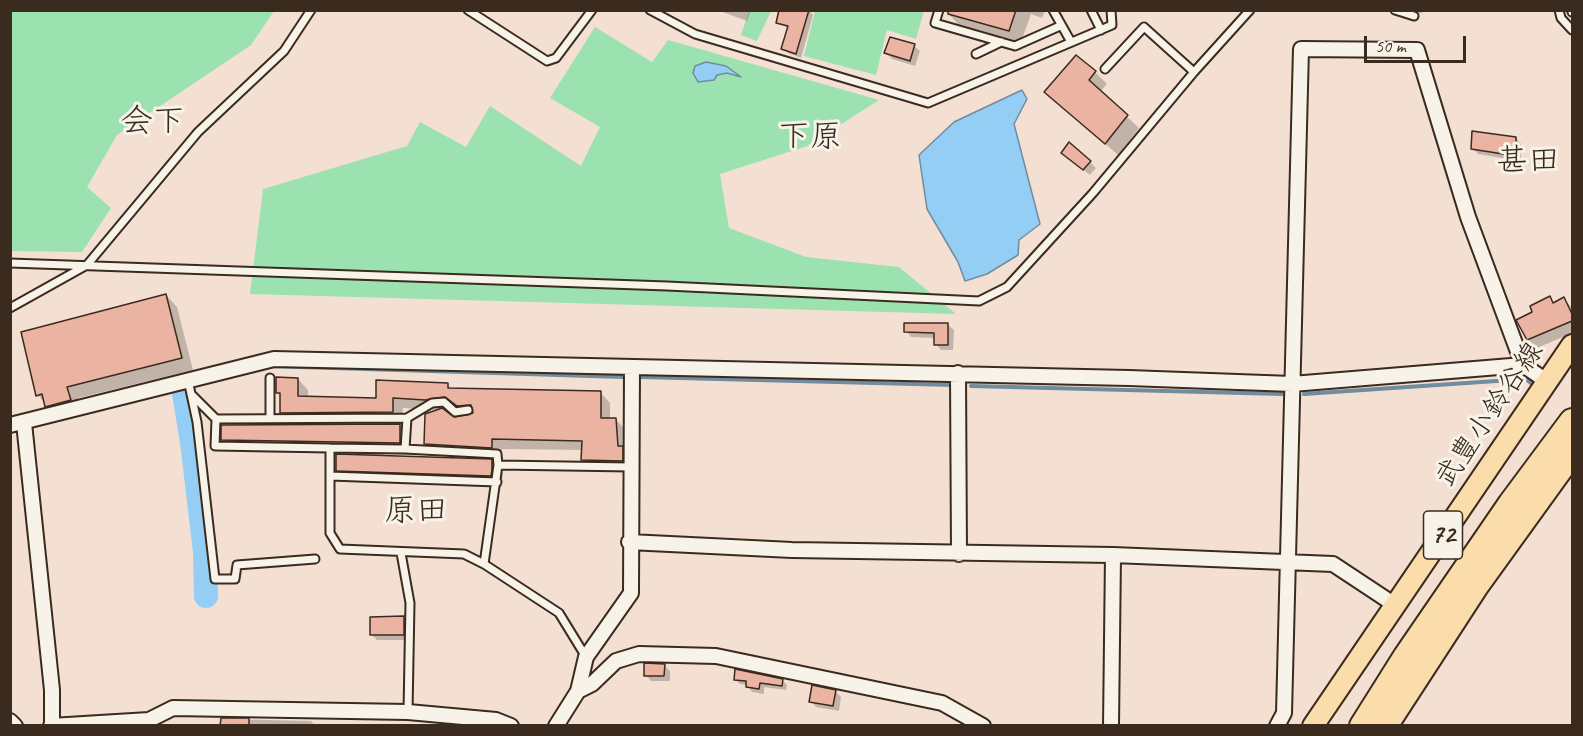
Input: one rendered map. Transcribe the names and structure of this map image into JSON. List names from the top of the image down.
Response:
{
  "streets": {
    "main road": ["武豊小鈴谷線", "72"]
  },
  "districts": [
    "会下",
    "下原",
    "甚田",
    "原田"
  ],
  "scale_bar": "50 m"
}
